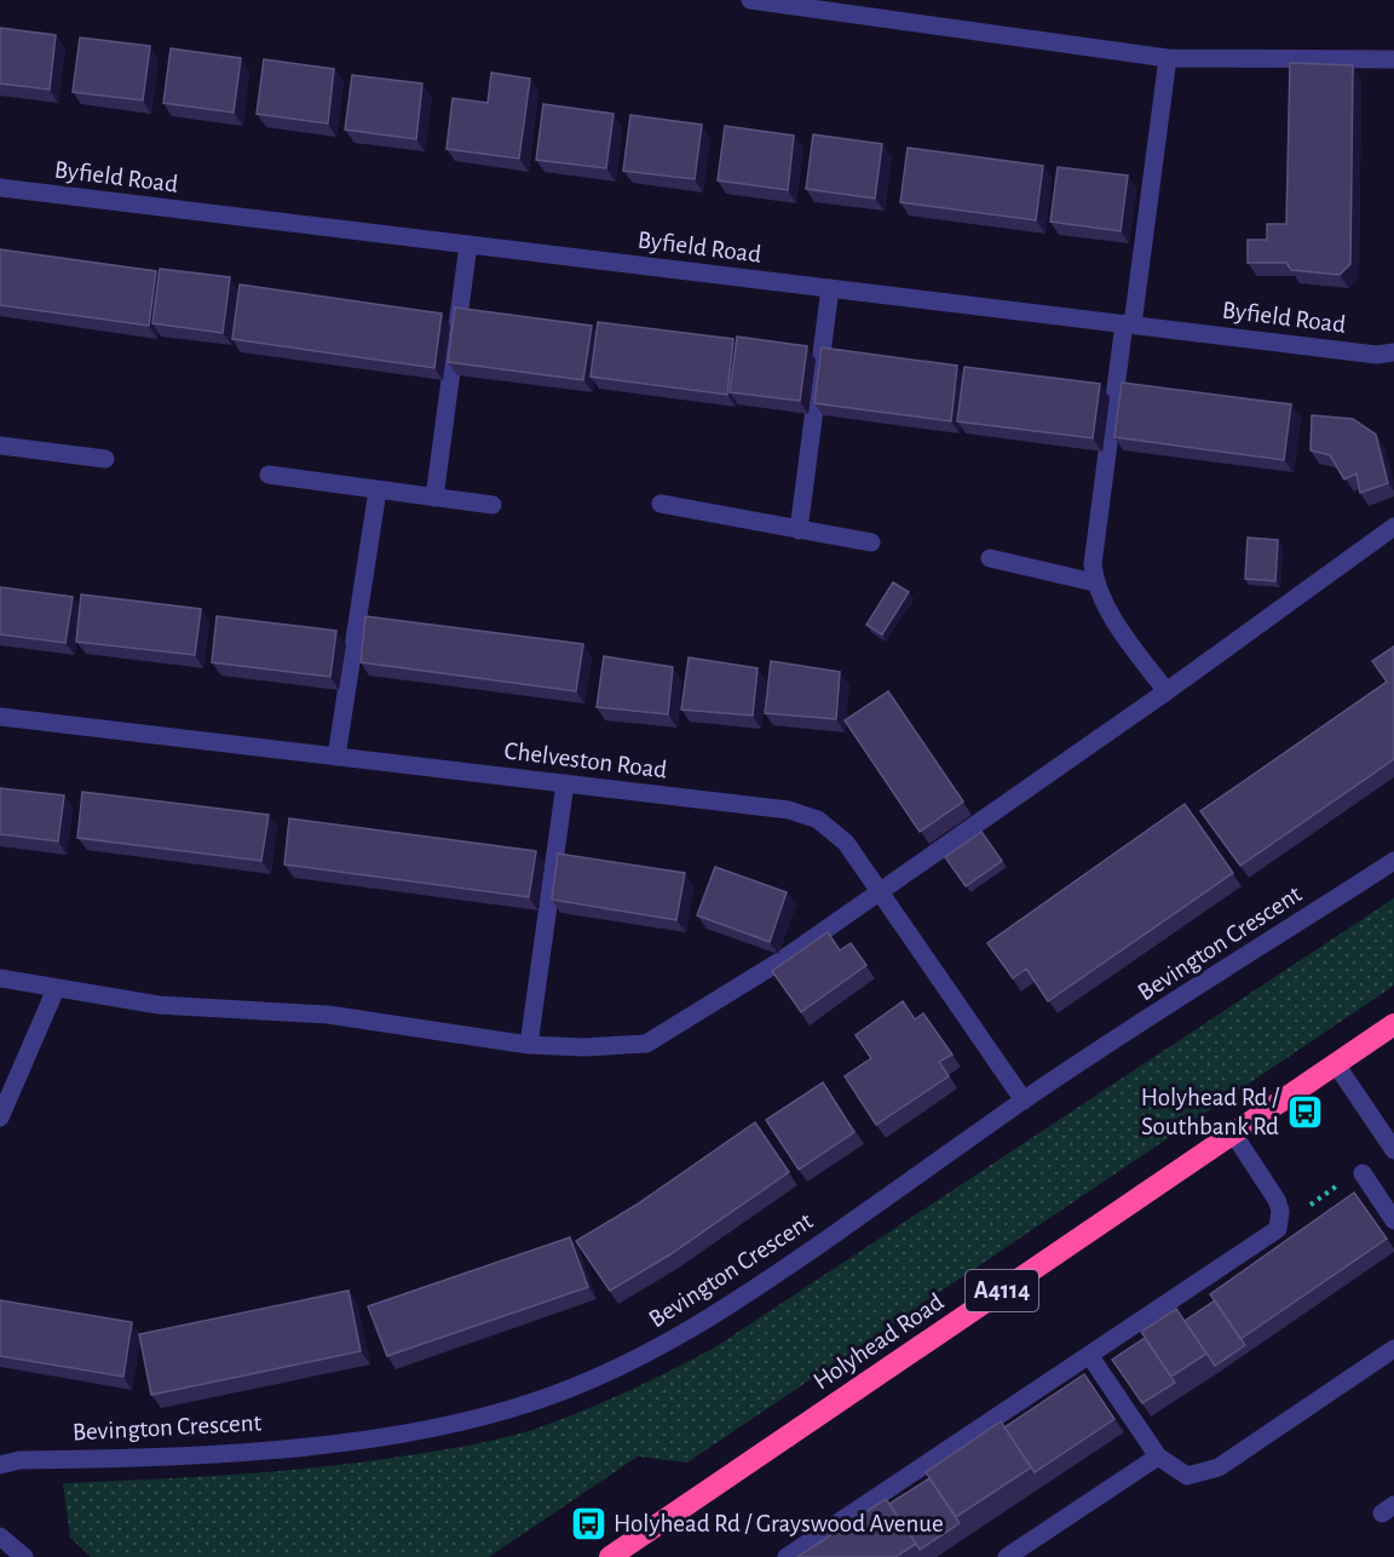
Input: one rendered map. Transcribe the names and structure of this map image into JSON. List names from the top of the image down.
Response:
{
  "streets": {
    "highway": ["A4114", "Holyhead Road"],
    "street": ["Byfield Road", "Chelveston Road", "Bevington Crescent"]
  },
  "crossings": [
    ["Chelveston Road", "Bevington Crescent"]
  ],
  "places": {
    "bus stop": ["Holyhead Rd / Southbank Rd", "Holyhead Rd / Grayswood Avenue"]
  }
}
